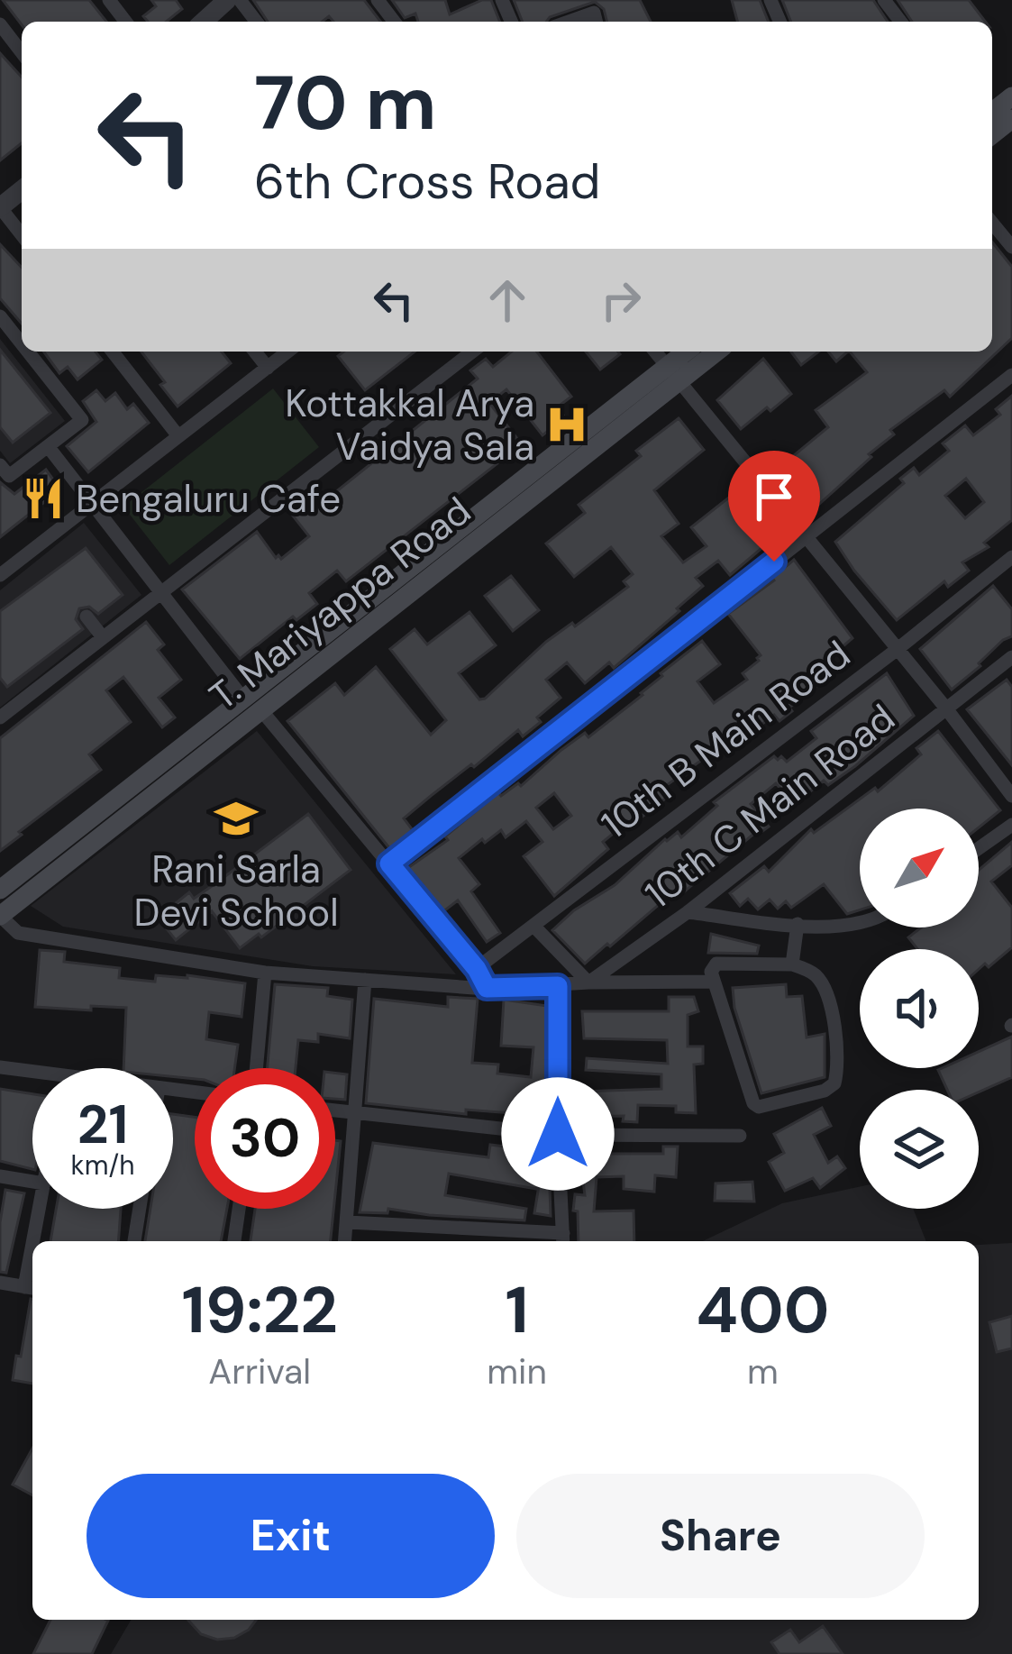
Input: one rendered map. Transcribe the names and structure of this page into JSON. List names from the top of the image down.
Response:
{
  "streets": {
    "main road": ["T. Mariyappa Road"],
    "street": ["10th B Main Road", "10th C Main Road"]
  },
  "crossings": [
    ["T. Mariyappa Road", "10th C Main Road"]
  ],
  "places": {
    "hospital": ["Kottakkal Arya Vaidya Sala"],
    "restaurant": ["Bengaluru Cafe"],
    "school or university": ["Rani Sarla Devi School"]
  },
  "north": "top right",
  "page": {
    "turn": ["70 m", "6th Cross Road"],
    "speed": "21 km/h",
    "limit": "30",
    "eta": [
      "19:22",
      "Arrival",
      "1",
      "min",
      "400",
      "m"
    ],
    "buttons": ["Exit", "Share"]
  }
}
